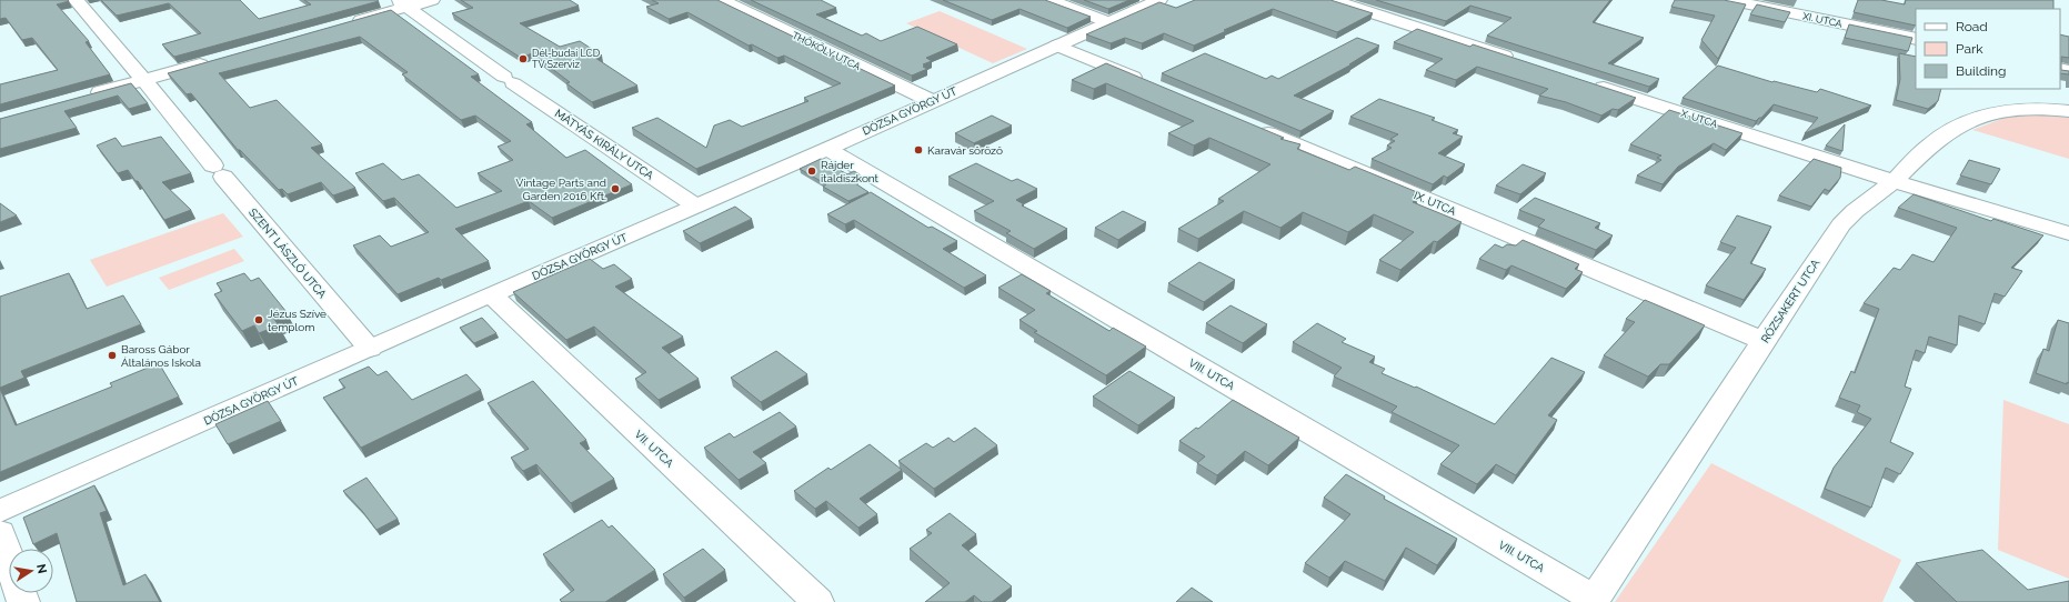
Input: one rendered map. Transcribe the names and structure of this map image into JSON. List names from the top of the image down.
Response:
{
  "streets": {
    "street": [
      "XI. UTCA",
      "THÖKÖLY UTCA",
      "DÓZSA GYÖRGY ÚT",
      "X. UTCA",
      "MÁTYÁS KIRÁLY UTCA",
      "IX. UTCA",
      "SZENT LÁSZLÓ UTCA",
      "RÓZSAKERT UTCA",
      "VIII. UTCA",
      "VII. UTCA"
    ]
  },
  "crossings": [
    ["THÖKÖLY UTCA", "DÓZSA GYÖRGY ÚT"],
    ["DÓZSA GYÖRGY ÚT", "MÁTYÁS KIRÁLY UTCA"],
    ["DÓZSA GYÖRGY ÚT", "SZENT LÁSZLÓ UTCA"],
    ["DÓZSA GYÖRGY ÚT", "VIII. UTCA"],
    ["DÓZSA GYÖRGY ÚT", "VII. UTCA"],
    ["X. UTCA", "RÓZSAKERT UTCA"],
    ["IX. UTCA", "RÓZSAKERT UTCA"],
    ["RÓZSAKERT UTCA", "VIII. UTCA"]
  ],
  "places": [
    "Dél-budai LCD TV Szerviz",
    "Karavár söröző",
    "Rájder italdiszkont",
    "Vintage Parts and Garden 2016 Kft.",
    "Jézus Szíve templom",
    "Baross Gábor Általános Iskola"
  ],
  "legend": ["Road", "Park", "Building"],
  "north": "right"
}
